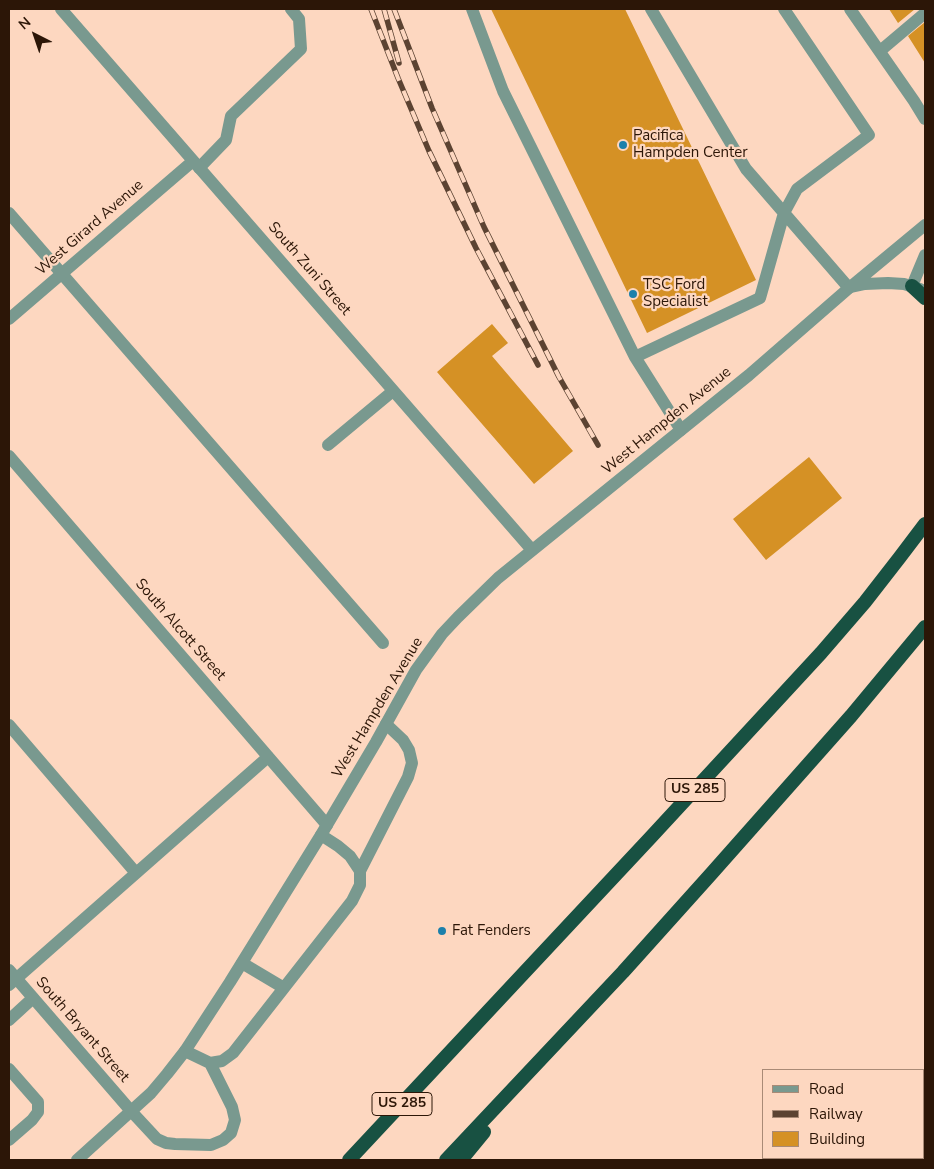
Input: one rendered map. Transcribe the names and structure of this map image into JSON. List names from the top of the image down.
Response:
{
  "streets": {
    "highway": ["US 285"],
    "street": [
      "West Girard Avenue",
      "South Zuni Street",
      "West Hampden Avenue",
      "South Alcott Street",
      "South Bryant Street"
    ]
  },
  "crossings": [
    ["West Girard Avenue", "South Zuni Street"],
    ["South Zuni Street", "West Hampden Avenue"],
    ["West Hampden Avenue", "South Alcott Street"],
    ["West Hampden Avenue", "South Bryant Street"]
  ],
  "places": ["Pacifica Hampden Center", "TSC Ford Specialist", "Fat Fenders"],
  "legend": ["Road", "Railway", "Building"],
  "north": "top left"
}
